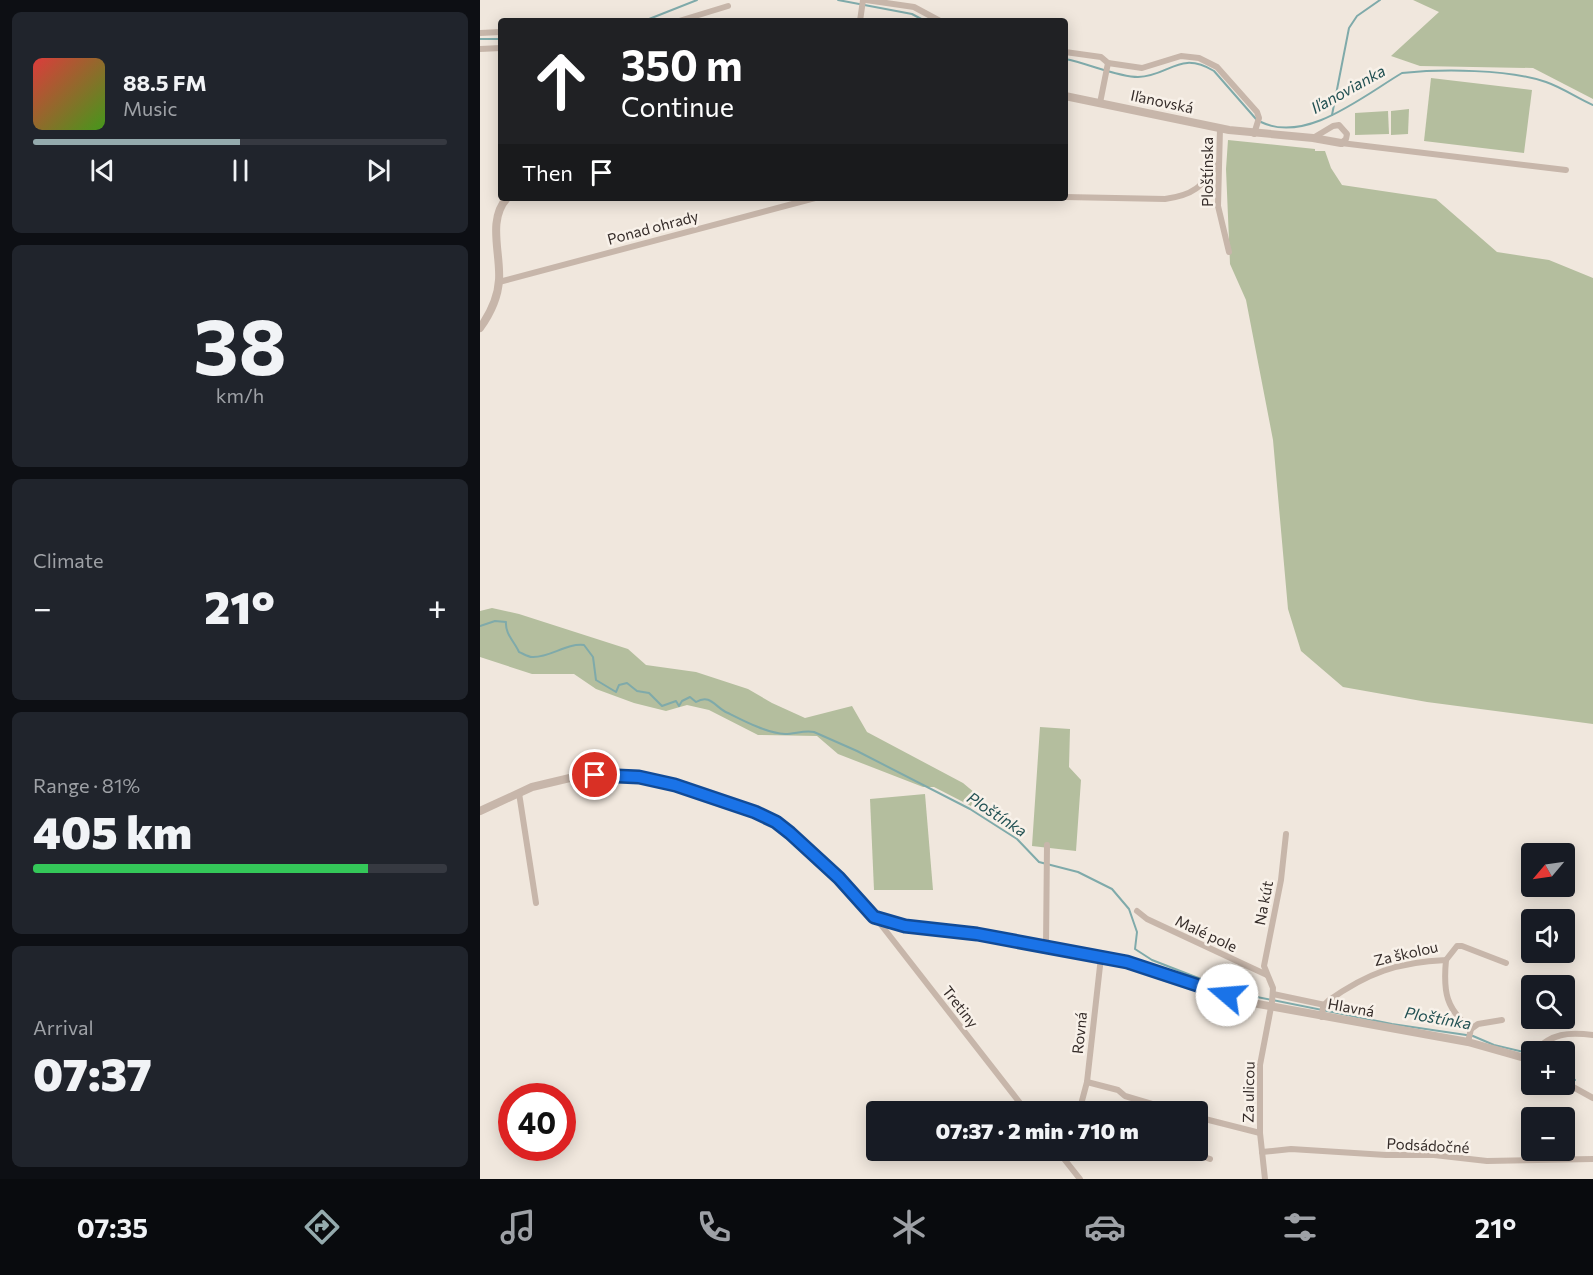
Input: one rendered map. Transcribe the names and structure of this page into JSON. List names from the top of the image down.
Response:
{
  "streets": {
    "street": [
      "Iľanovská",
      "Ploštínska",
      "Ponad ohrady",
      "Na kút",
      "Malé pole",
      "Za školou",
      "Tretiny",
      "Hlavná",
      "Rovná",
      "Za ulicou",
      "Podsádočné"
    ]
  },
  "crossings": [
    ["Iľanovská", "Ploštínska"],
    ["Na kút", "Malé pole"],
    ["Na kút", "Hlavná"],
    ["Na kút", "Za ulicou"],
    ["Za školou", "Hlavná"],
    ["Hlavná", "Za ulicou"],
    ["Za ulicou", "Podsádočné"]
  ],
  "water": ["Iľanovianka", "Ploštínka"],
  "north": "bottom left",
  "page": {
    "turn": ["350 m", "Continue"],
    "song": ["88.5 FM", "Music"],
    "then": "Then",
    "tile": [
      ["38", "km/h"],
      "Climate",
      ["Range · 81%", "405 km"],
      ["Arrival", "07:37"]
    ],
    "heat": ["−", "21°", "+"],
    "map_buttons": ["+", "−"],
    "limit": "40",
    "trip": "07:37 · 2 min · 710 m",
    "tabs": ["07:35", "21°"]
  }
}
